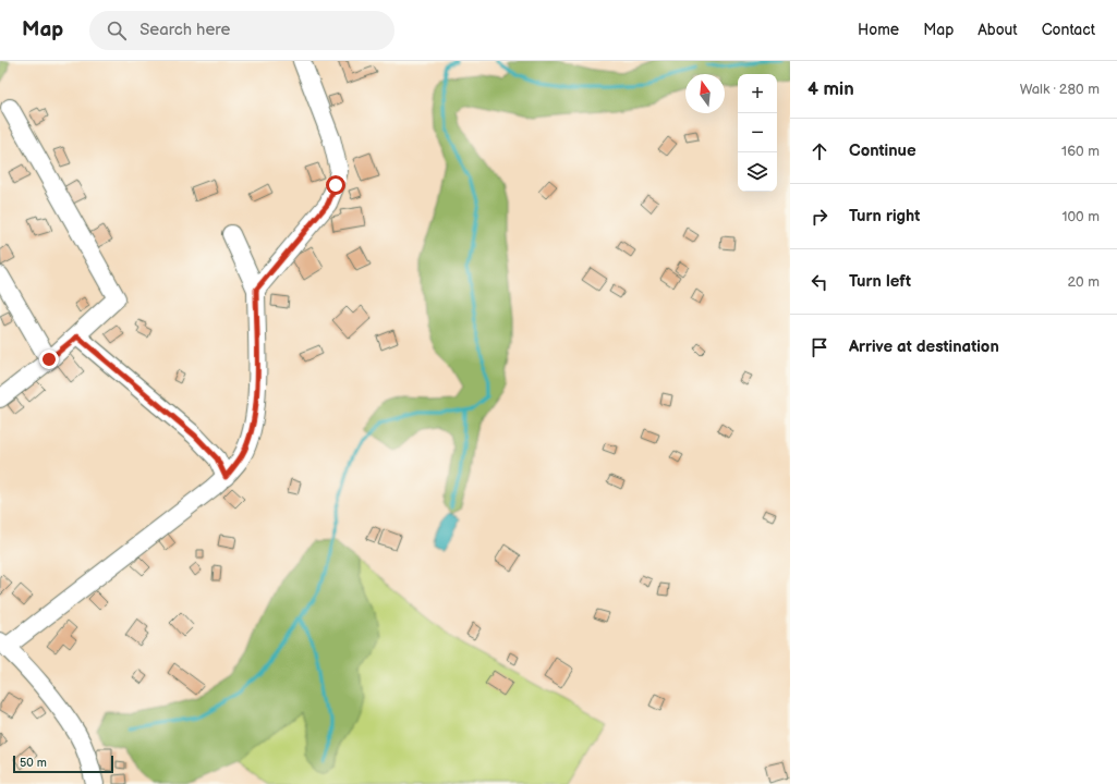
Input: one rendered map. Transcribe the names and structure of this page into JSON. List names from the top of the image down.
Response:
{
  "scale_bar": "50 m",
  "north": "top",
  "page": {
    "header": "Map",
    "search": "Search here",
    "nav": [
      "Home",
      "Map",
      "About",
      "Contact"
    ],
    "heading": ["4 min", "Walk · 280 m"],
    "map_buttons": ["+", "−"],
    "list": [
      ["Continue", "160 m"],
      ["Turn right", "100 m"],
      ["Turn left", "20 m"],
      "Arrive at destination"
    ],
    "scale": "50 m"
  }
}
